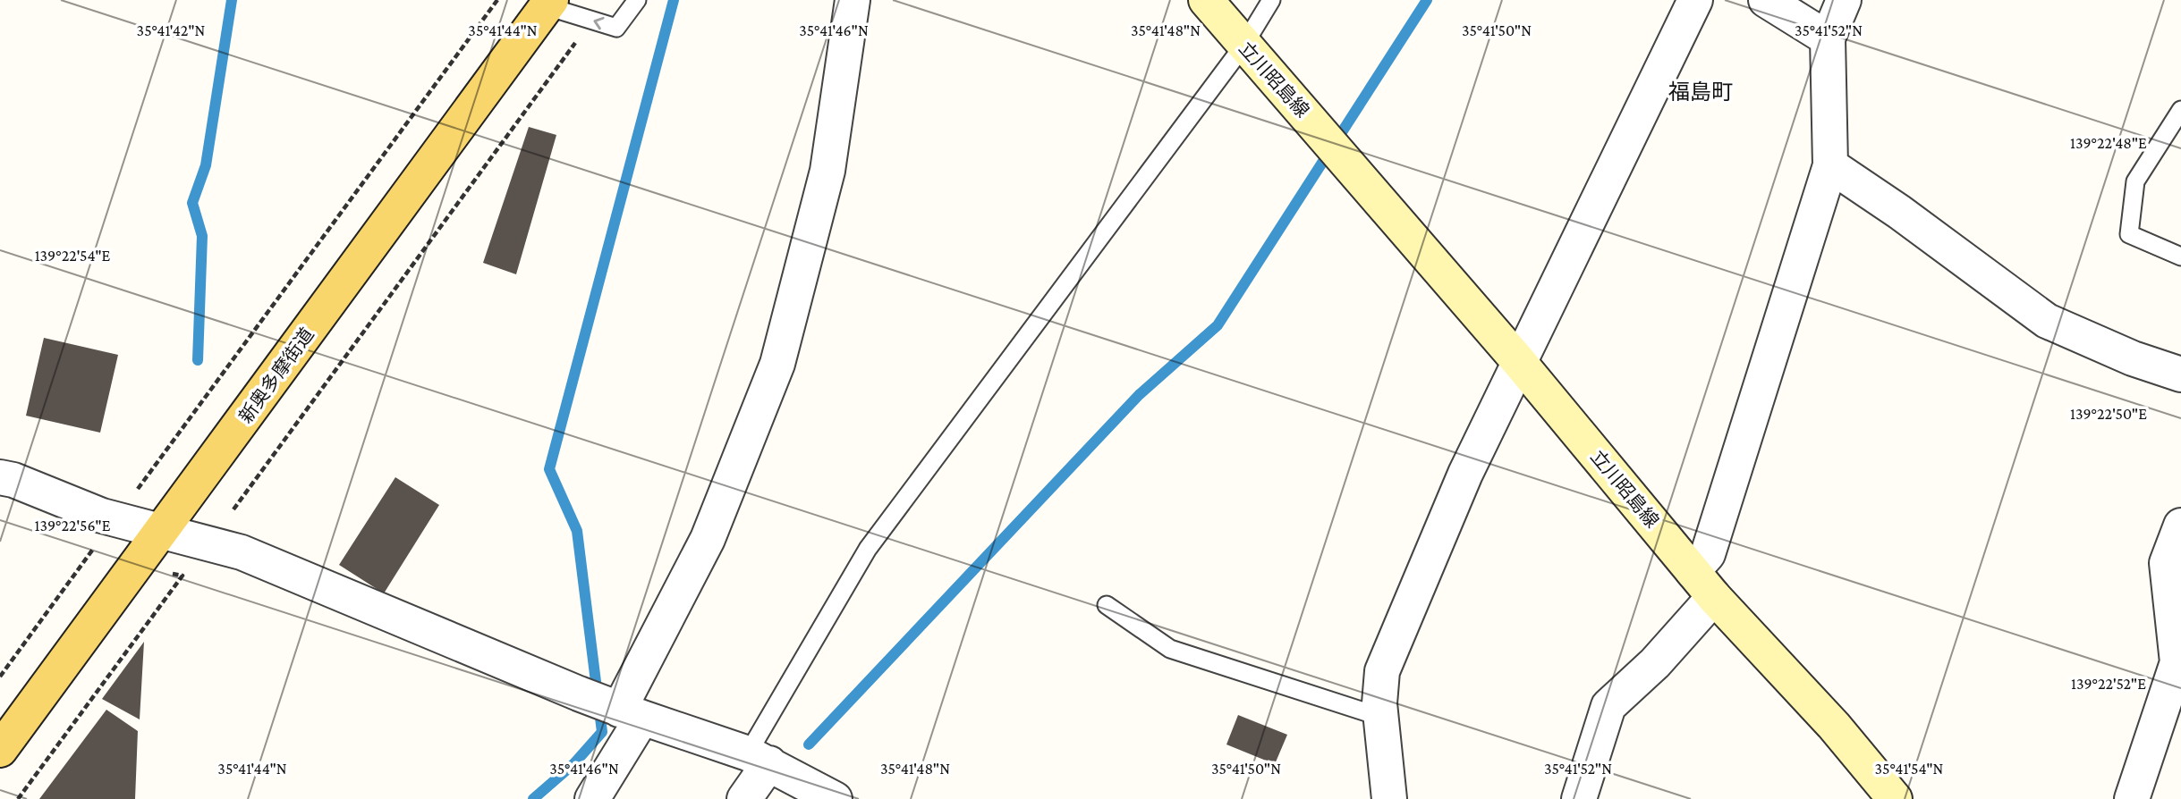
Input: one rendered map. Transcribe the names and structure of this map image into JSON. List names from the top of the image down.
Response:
{
  "streets": {
    "main road": ["立川昭島線", "新奥多摩街道"]
  },
  "districts": ["福島町"],
  "coordinates": [
    "35°41'42\"N",
    "35°41'44\"N",
    "35°41'46\"N",
    "35°41'48\"N",
    "35°41'50\"N",
    "35°41'52\"N",
    "139°22'48\"E",
    "139°22'54\"E",
    "139°22'50\"E",
    "139°22'56\"E",
    "139°22'52\"E",
    "35°41'54\"N"
  ]
}
